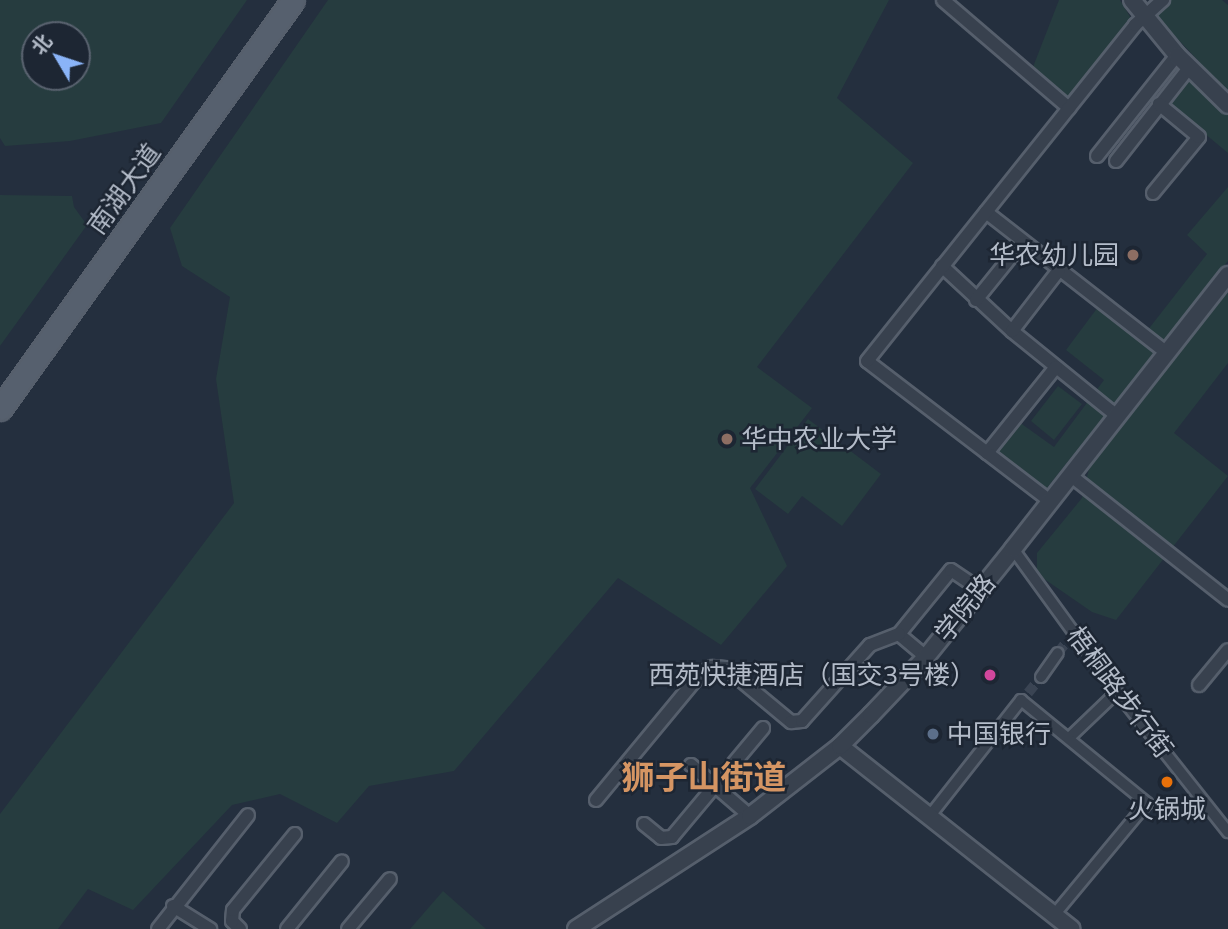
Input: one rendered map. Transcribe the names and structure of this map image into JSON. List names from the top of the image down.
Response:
{
  "streets": {
    "main road": ["南湖大道"],
    "street": ["学院路", "梧桐路步行街"]
  },
  "crossings": [
    ["学院路", "梧桐路步行街"]
  ],
  "districts": ["狮子山街道"],
  "places": [
    "华农幼儿园",
    "华中农业大学",
    "西苑快捷酒店（国交3号楼）",
    "中国银行",
    "火锅城"
  ],
  "north": "top left"
}
